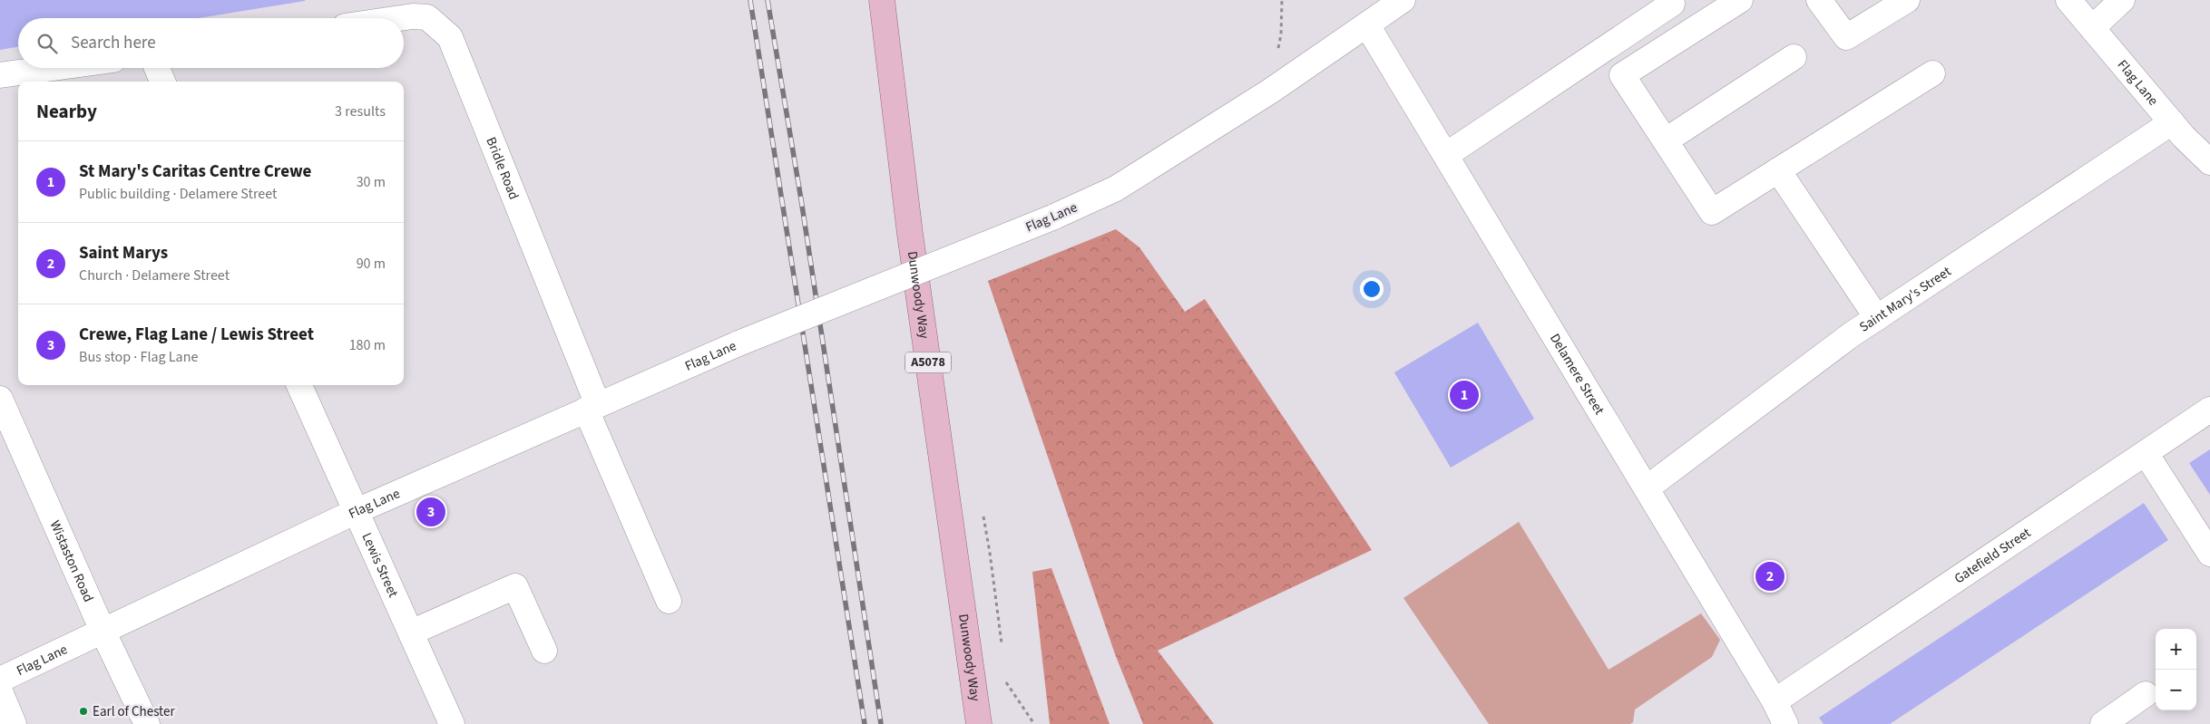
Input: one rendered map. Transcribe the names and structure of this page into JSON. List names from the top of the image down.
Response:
{
  "streets": {
    "main road": ["Dunwoody Way", "A5078"],
    "street": [
      "Flag Lane",
      "Bridle Road",
      "Saint Mary's Street",
      "Delamere Street",
      "Gatefield Street",
      "Wistaston Road",
      "Lewis Street"
    ]
  },
  "crossings": [
    ["Flag Lane", "Bridle Road"],
    ["Flag Lane", "Saint Mary's Street"],
    ["Flag Lane", "Delamere Street"],
    ["Flag Lane", "Wistaston Road"],
    ["Flag Lane", "Lewis Street"],
    ["Saint Mary's Street", "Delamere Street"],
    ["Delamere Street", "Gatefield Street"]
  ],
  "places": ["Earl of Chester"],
  "page": {
    "search": "Search here",
    "heading": ["Nearby", "3 results"],
    "list": [
      {
        "mark": "1",
        "name": "St Mary's Caritas Centre Crewe",
        "note": "Public building · Delamere Street",
        "value": "30 m"
      },
      {
        "mark": "2",
        "name": "Saint Marys",
        "note": "Church · Delamere Street",
        "value": "90 m"
      },
      {
        "mark": "3",
        "name": "Crewe, Flag Lane / Lewis Street",
        "note": "Bus stop · Flag Lane",
        "value": "180 m"
      }
    ],
    "pins": ["1", "3", "2"],
    "map_buttons": ["+", "−"]
  }
}
